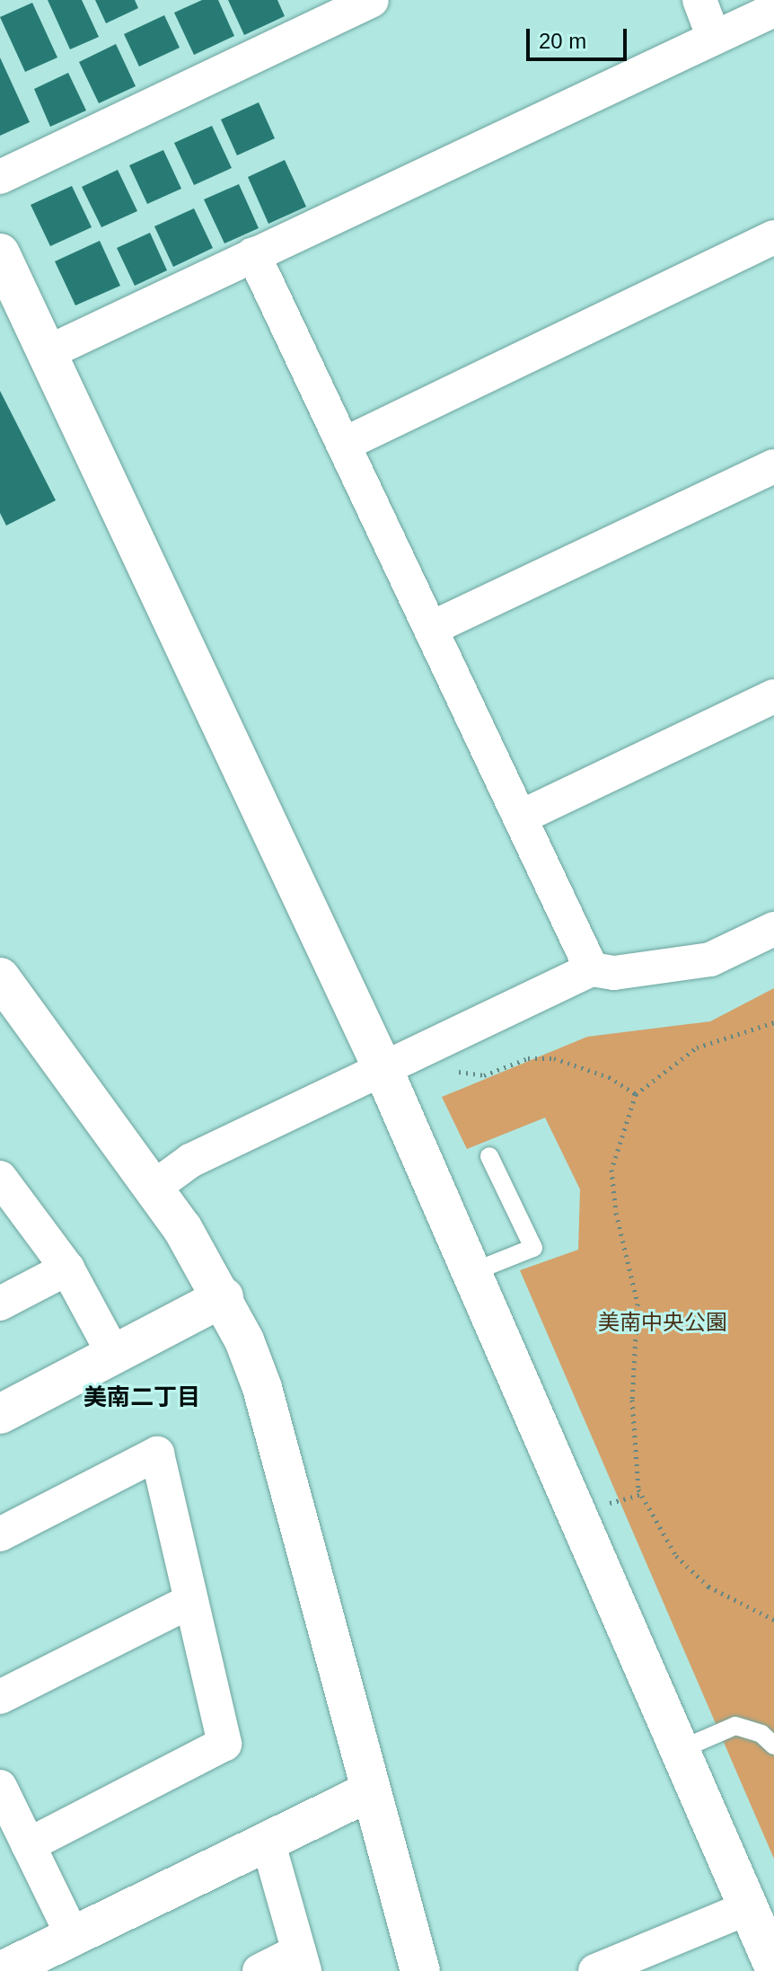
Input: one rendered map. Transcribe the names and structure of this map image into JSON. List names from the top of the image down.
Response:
{
  "districts": ["美南二丁目"],
  "parks": ["美南中央公園"],
  "scale_bar": "20 m"
}
